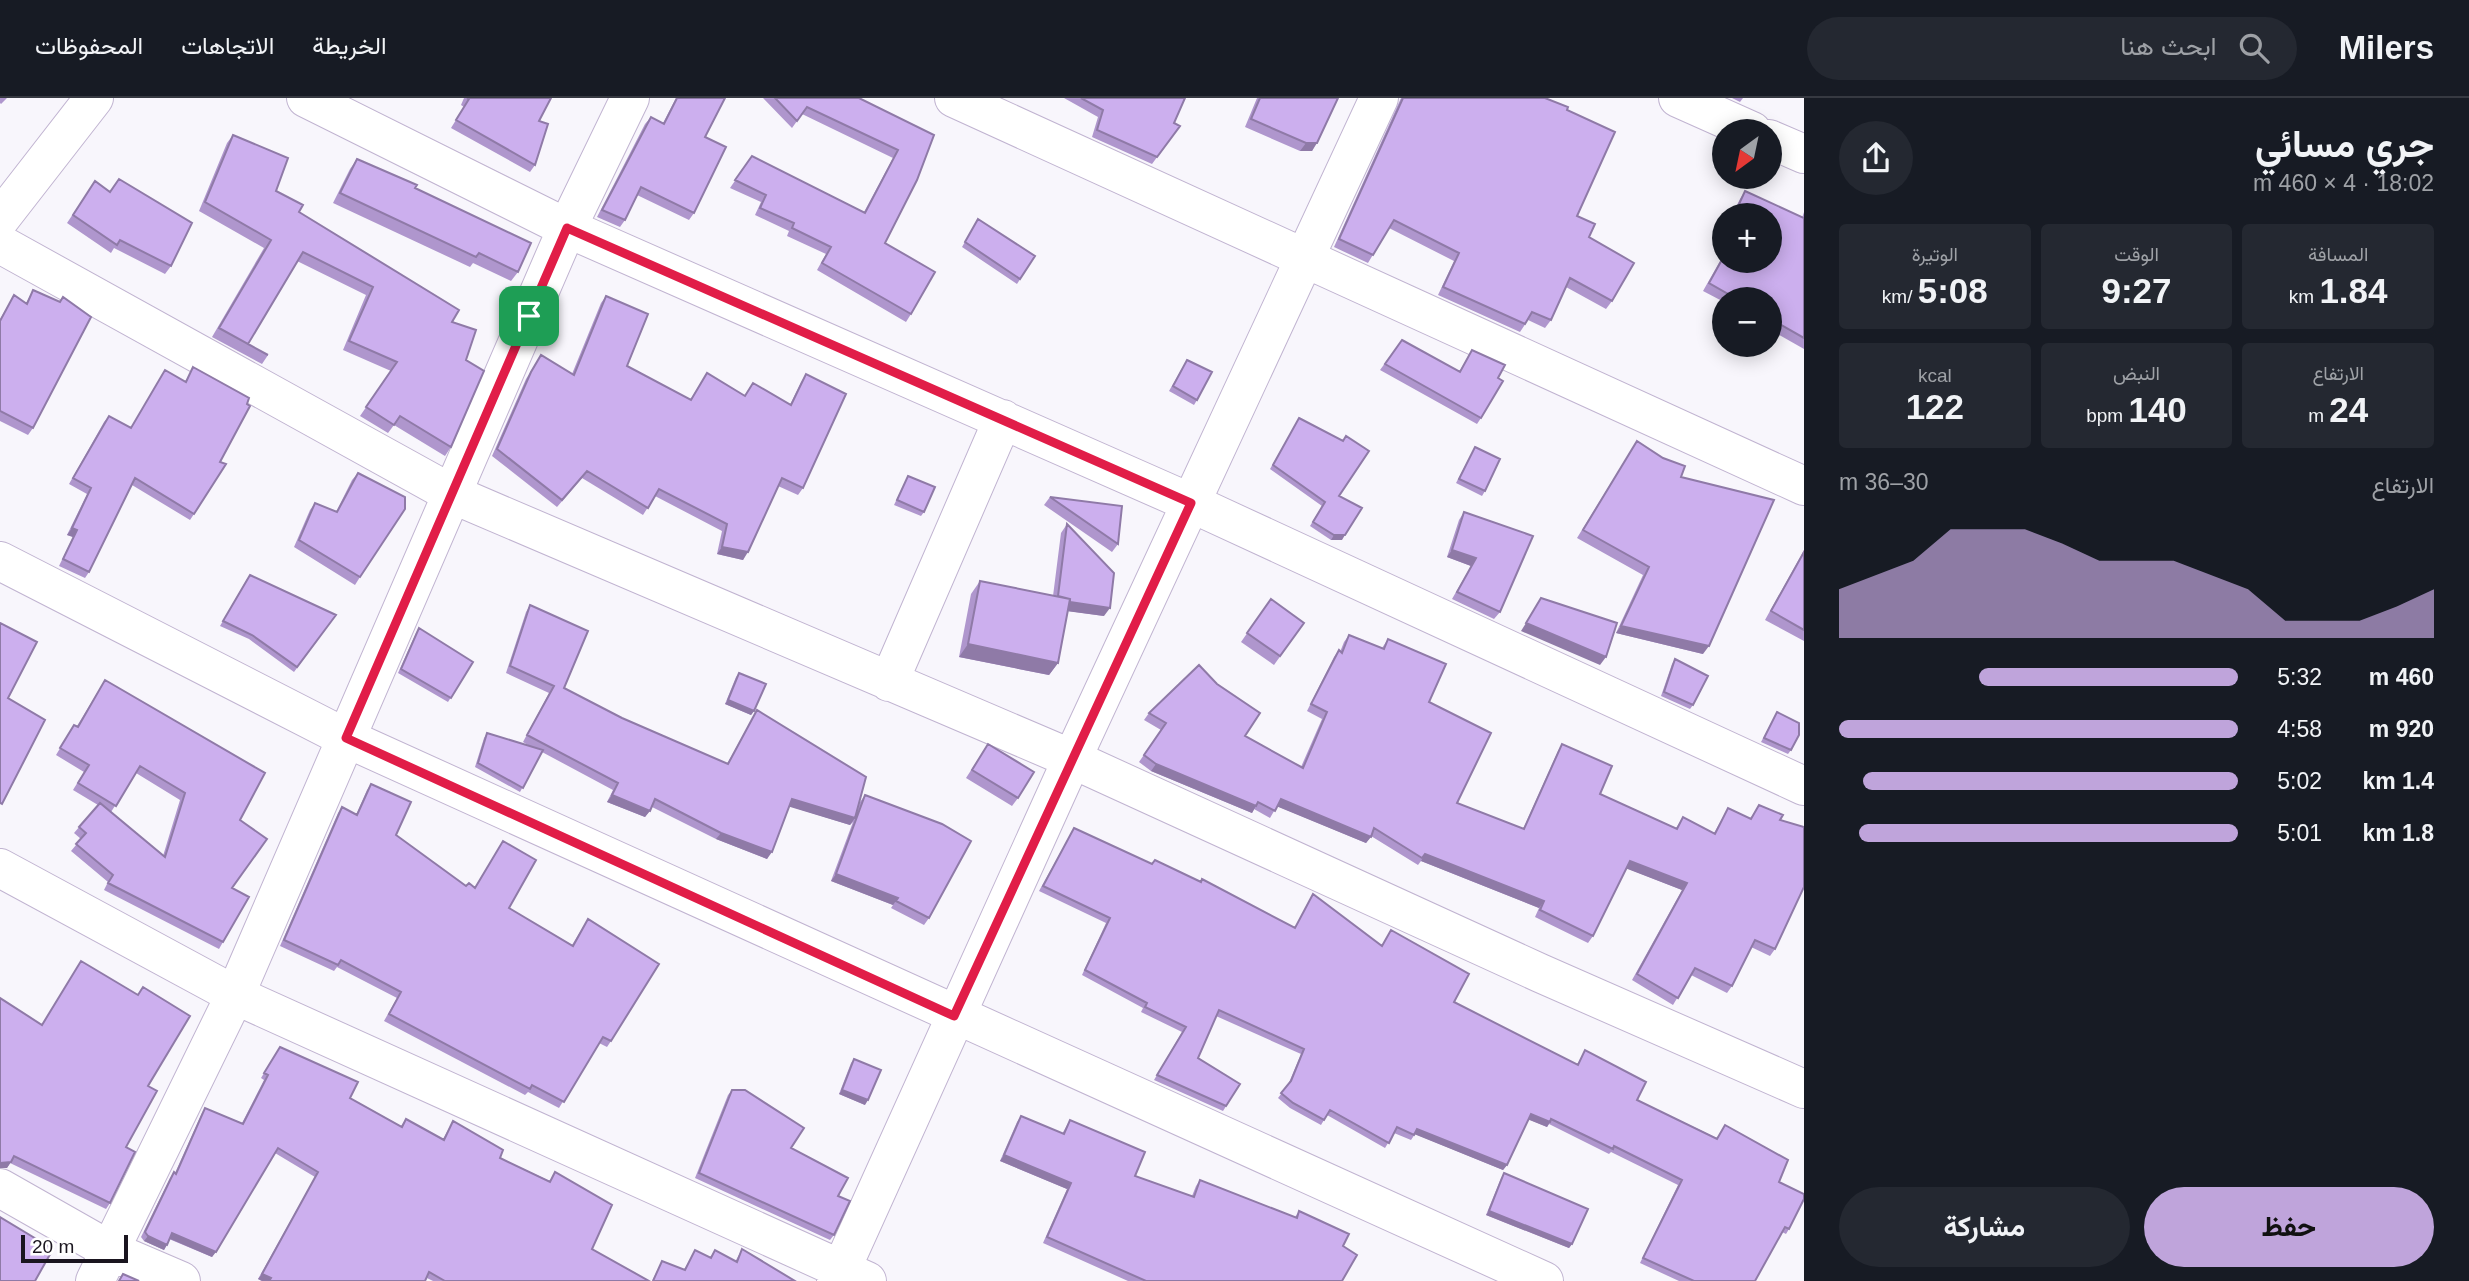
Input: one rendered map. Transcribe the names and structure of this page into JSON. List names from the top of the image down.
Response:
{
  "scale_bar": "20 m",
  "north": "bottom left",
  "page": {
    "header": "Milers",
    "search": "ابحث هنا",
    "nav": ["الخريطة", "الاتجاهات", "المحفوظات"],
    "heading": ["جري مسائي", "18:02 · 4 × 460 m"],
    "map_buttons": ["+", "−"],
    "stats": [
      ["المسافة", "1.84 km"],
      ["الوقت", "9:27"],
      ["الوتيرة", "5:08 /km"],
      ["الارتفاع", "24 m"],
      ["النبض", "140 bpm"],
      ["kcal", "122"]
    ],
    "chart": ["الارتفاع", "30–36 m"],
    "list": [
      {
        "name": "460 m",
        "note": "5:32"
      },
      {
        "name": "920 m",
        "note": "4:58"
      },
      {
        "name": "1.4 km",
        "note": "5:02"
      },
      {
        "name": "1.8 km",
        "note": "5:01"
      }
    ],
    "buttons": ["حفظ", "مشاركة"],
    "scale": "20 m"
  }
}
